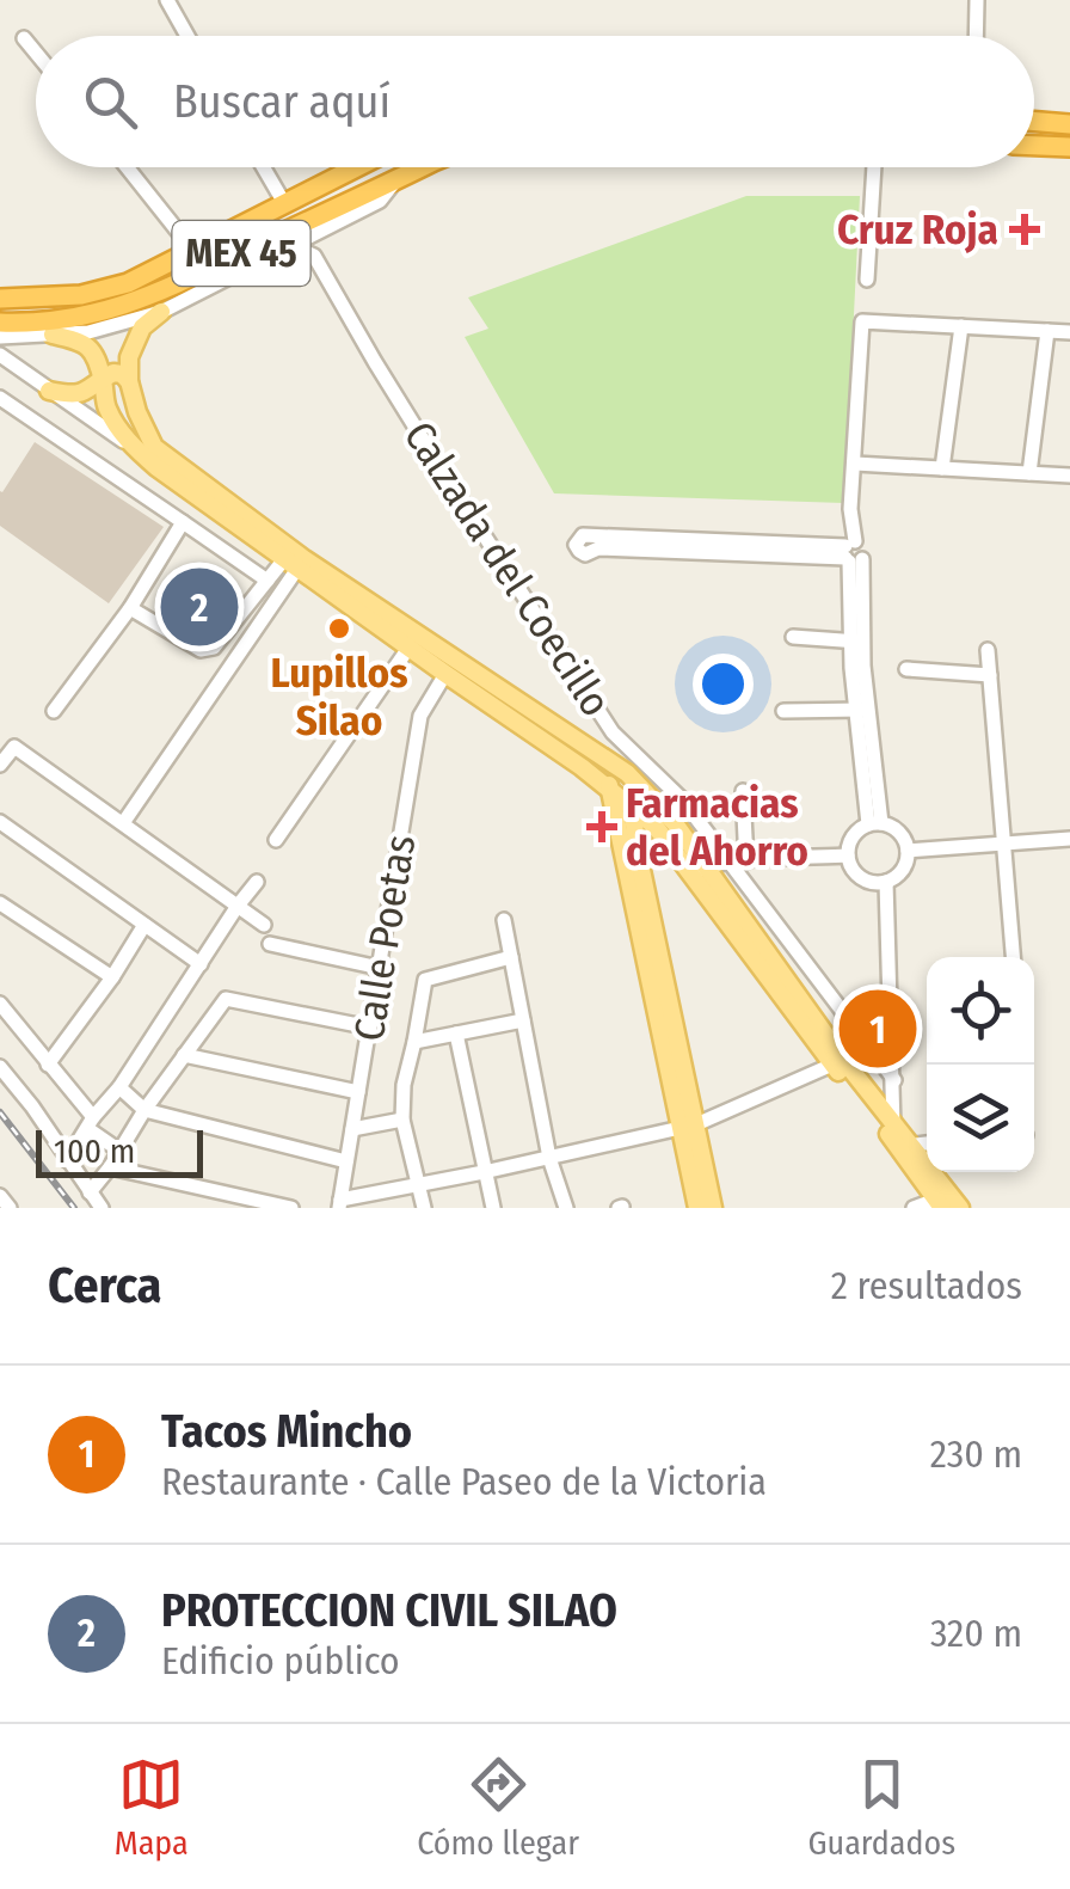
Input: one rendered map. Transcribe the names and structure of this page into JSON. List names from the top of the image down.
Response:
{
  "streets": {
    "highway": ["MEX 45"],
    "street": ["Calzada del Coecillo", "Calle Poetas"]
  },
  "places": {
    "health": ["Cruz Roja", "Farmacias del Ahorro"],
    "other": ["Lupillos Silao"]
  },
  "scale_bar": "100 m",
  "page": {
    "search": "Buscar aquí",
    "pins": ["2", "1"],
    "scale": "100 m",
    "heading": ["Cerca", "2 resultados"],
    "list": [
      {
        "mark": "1",
        "name": "Tacos Mincho",
        "note": "Restaurante · Calle Paseo de la Victoria",
        "value": "230 m"
      },
      {
        "mark": "2",
        "name": "PROTECCION CIVIL SILAO",
        "note": "Edificio público",
        "value": "320 m"
      }
    ],
    "nav": ["Mapa", "Cómo llegar", "Guardados"]
  }
}
